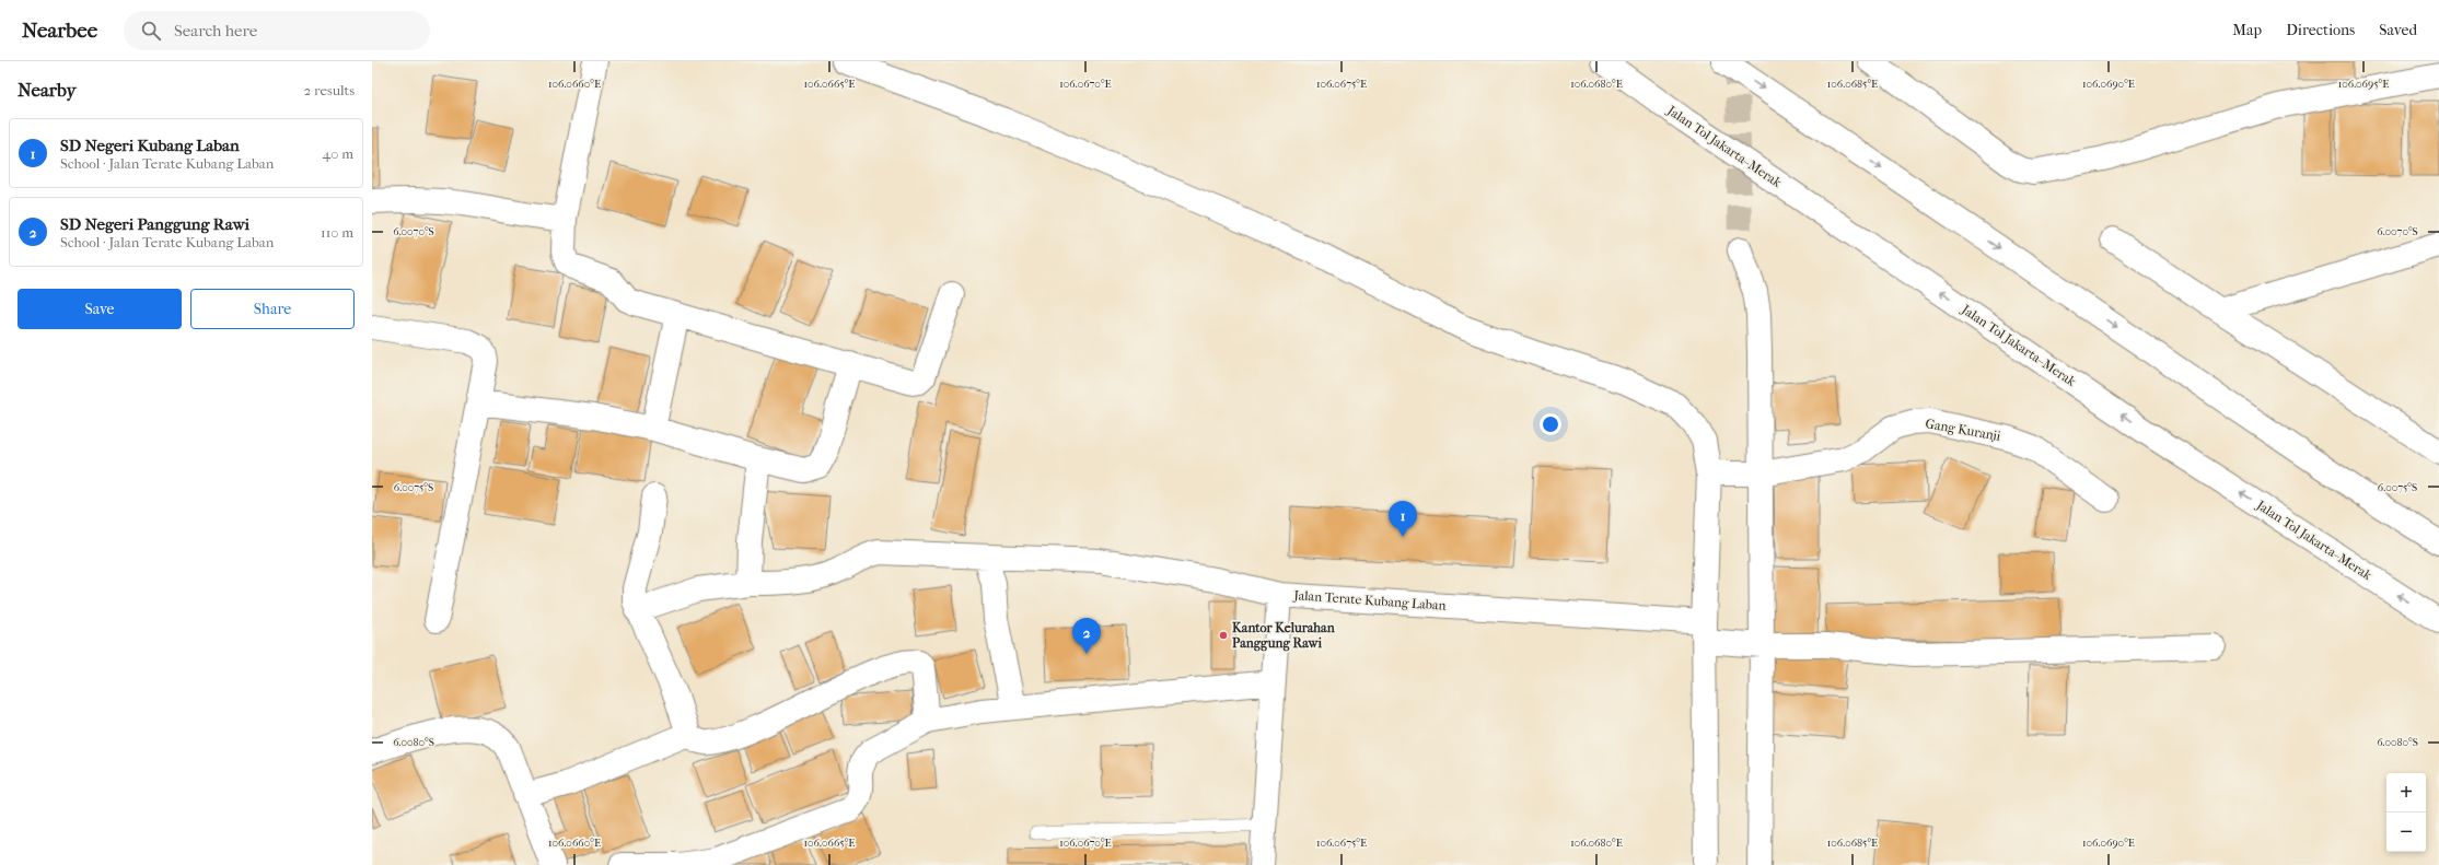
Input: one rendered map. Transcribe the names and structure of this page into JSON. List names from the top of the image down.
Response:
{
  "streets": {
    "main road": ["Jalan Tol Jakarta–Merak", "Gang Kuranji", "Jalan Terate Kubang Laban"]
  },
  "places": ["Kantor Kelurahan Panggung Rawi"],
  "page": {
    "header": "Nearbee",
    "search": "Search here",
    "nav": ["Map", "Directions", "Saved"],
    "heading": ["Nearby", "2 results"],
    "list": [
      {
        "mark": "1",
        "name": "SD Negeri Kubang Laban",
        "note": "School · Jalan Terate Kubang Laban",
        "value": "40 m"
      },
      {
        "mark": "2",
        "name": "SD Negeri Panggung Rawi",
        "note": "School · Jalan Terate Kubang Laban",
        "value": "110 m"
      }
    ],
    "buttons": ["Save", "Share"],
    "pins": ["1", "2"],
    "map_buttons": ["+", "−"]
  },
  "coordinates": [
    "106.0660°E",
    "106.0665°E",
    "106.0670°E",
    "106.0675°E",
    "106.0680°E",
    "106.0685°E",
    "106.0690°E",
    "106.0695°E",
    "6.0070°S",
    "6.0075°S",
    "6.0080°S"
  ]
}
